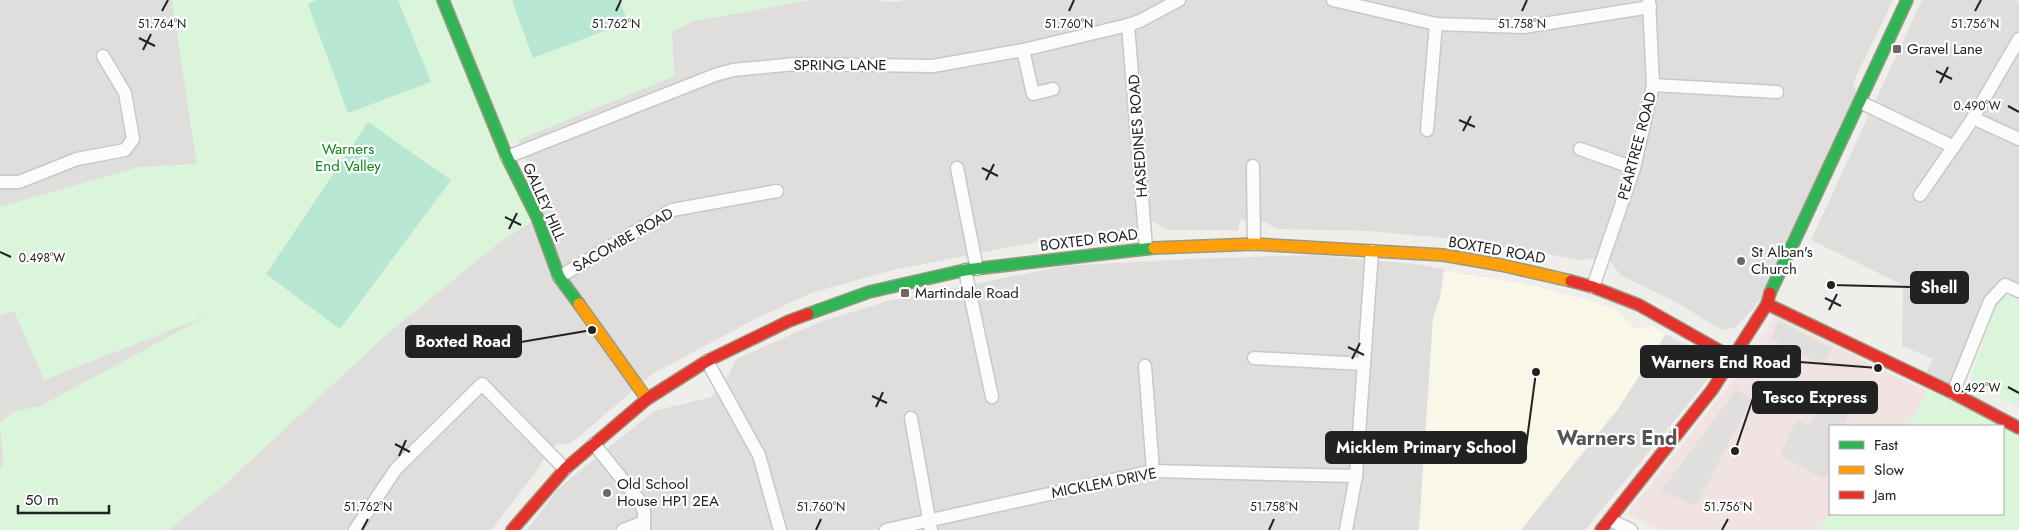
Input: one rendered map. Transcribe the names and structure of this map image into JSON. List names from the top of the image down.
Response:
{
  "streets": {
    "street": [
      "SPRING LANE",
      "HASEDINES ROAD",
      "PEARTREE ROAD",
      "GALLEY HILL",
      "SACOMBE ROAD",
      "BOXTED ROAD",
      "MICKLEM DRIVE"
    ]
  },
  "crossings": [
    ["SPRING LANE", "HASEDINES ROAD"],
    ["SPRING LANE", "GALLEY HILL"],
    ["HASEDINES ROAD", "BOXTED ROAD"],
    ["PEARTREE ROAD", "BOXTED ROAD"],
    ["GALLEY HILL", "SACOMBE ROAD"],
    ["GALLEY HILL", "BOXTED ROAD"]
  ],
  "districts": ["Warners End"],
  "parks": ["Warners End Valley"],
  "places": {
    "transit": ["Gravel Lane", "Martindale Road"],
    "other": [
      "St Alban's Church",
      "Shell",
      "Boxted Road",
      "Warners End Road",
      "Micklem Primary School",
      "Tesco Express",
      "Old School House HP1 2EA"
    ]
  },
  "legend": ["Fast", "Slow", "Jam"],
  "scale_bar": "50 m",
  "coordinates": [
    "51.764°N",
    "51.762°N",
    "51.760°N",
    "51.758°N",
    "51.756°N",
    "0.490°W",
    "0.498°W",
    "0.492°W"
  ]
}
